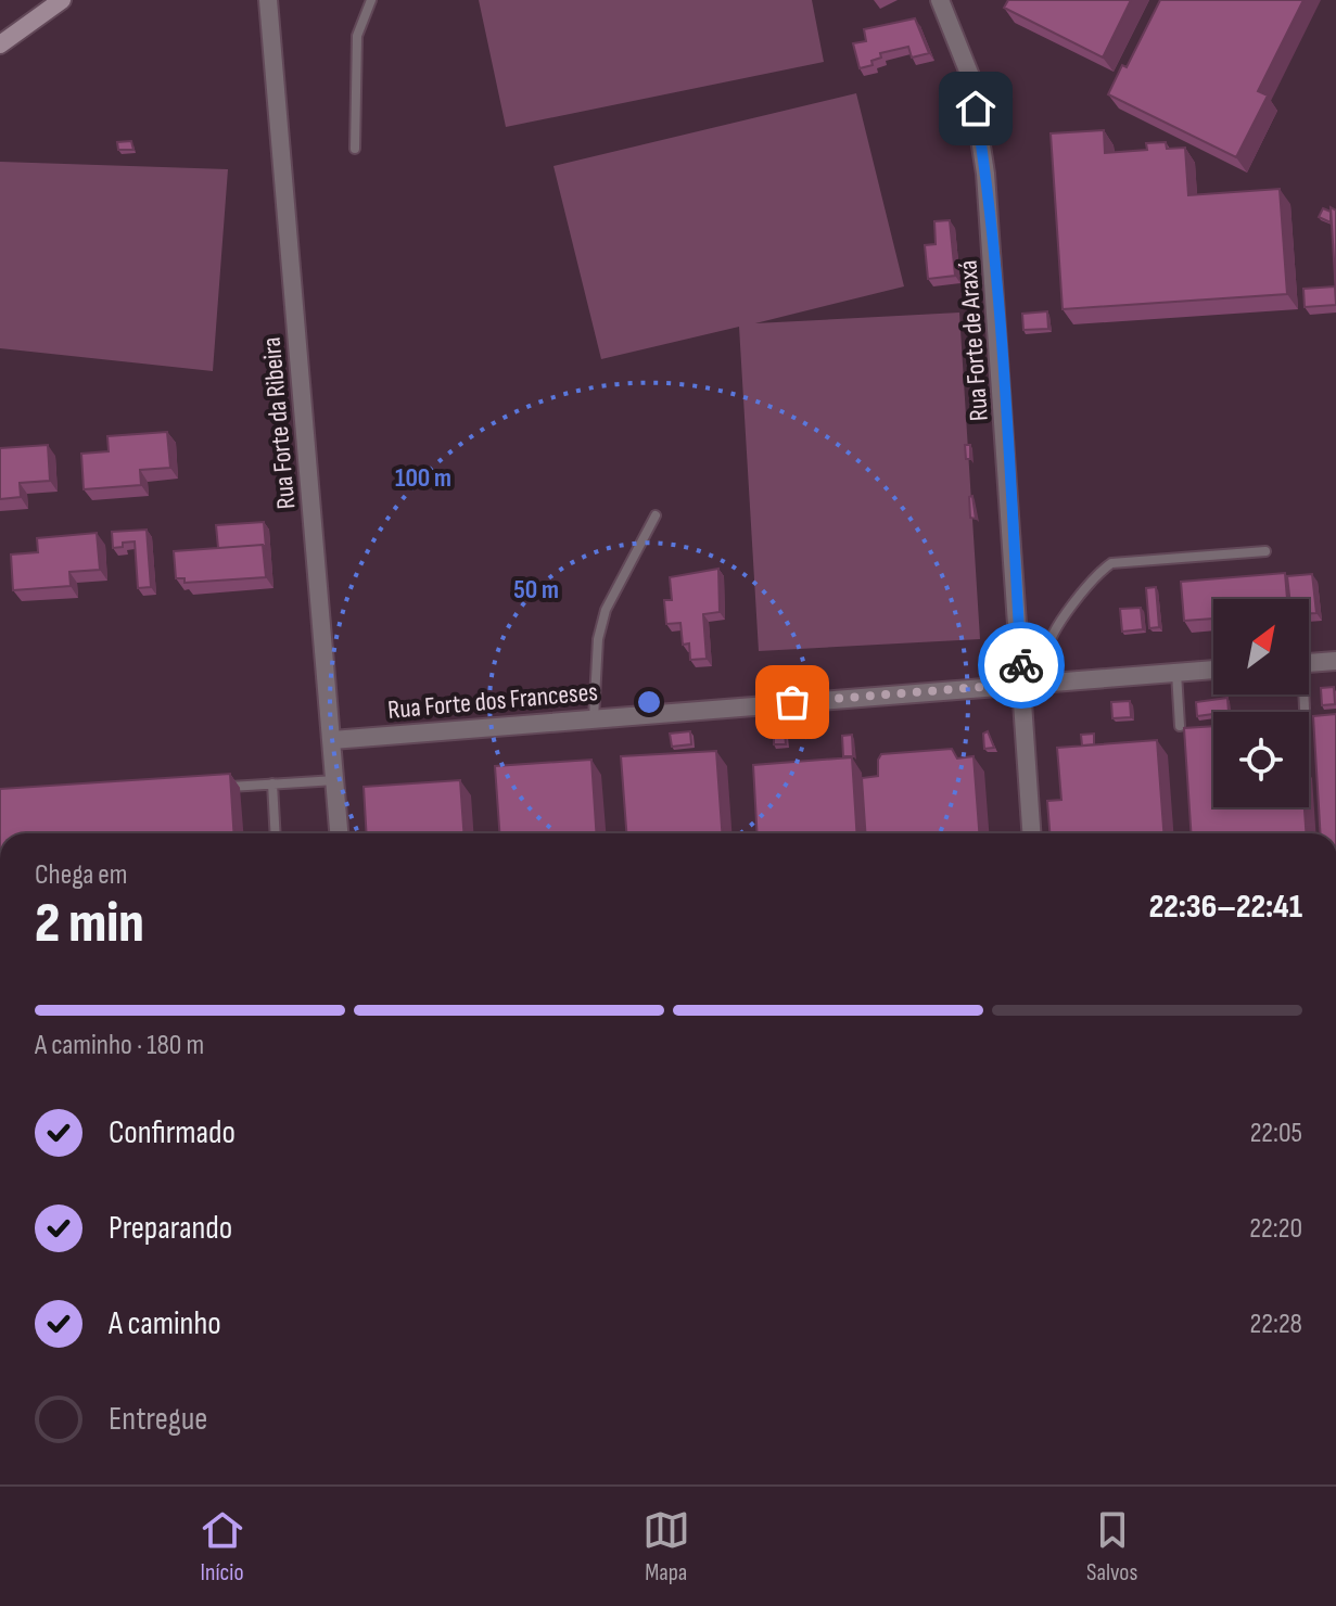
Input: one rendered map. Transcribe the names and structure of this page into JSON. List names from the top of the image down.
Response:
{
  "streets": {
    "street": ["Rua Forte de Araxá", "Rua Forte da Ribeira", "Rua Forte dos Franceses"]
  },
  "crossings": [
    ["Rua Forte de Araxá", "Rua Forte dos Franceses"],
    ["Rua Forte da Ribeira", "Rua Forte dos Franceses"]
  ],
  "north": "top right",
  "page": {
    "heading": ["2 min", "Chega em", "22:36–22:41"],
    "bar": "A caminho · 180 m",
    "list": [
      ["Confirmado", "22:05"],
      ["Preparando", "22:20"],
      ["A caminho", "22:28"],
      "Entregue"
    ],
    "tabs": ["Início", "Mapa", "Salvos"]
  },
  "rings": ["100 m", "50 m"]
}
